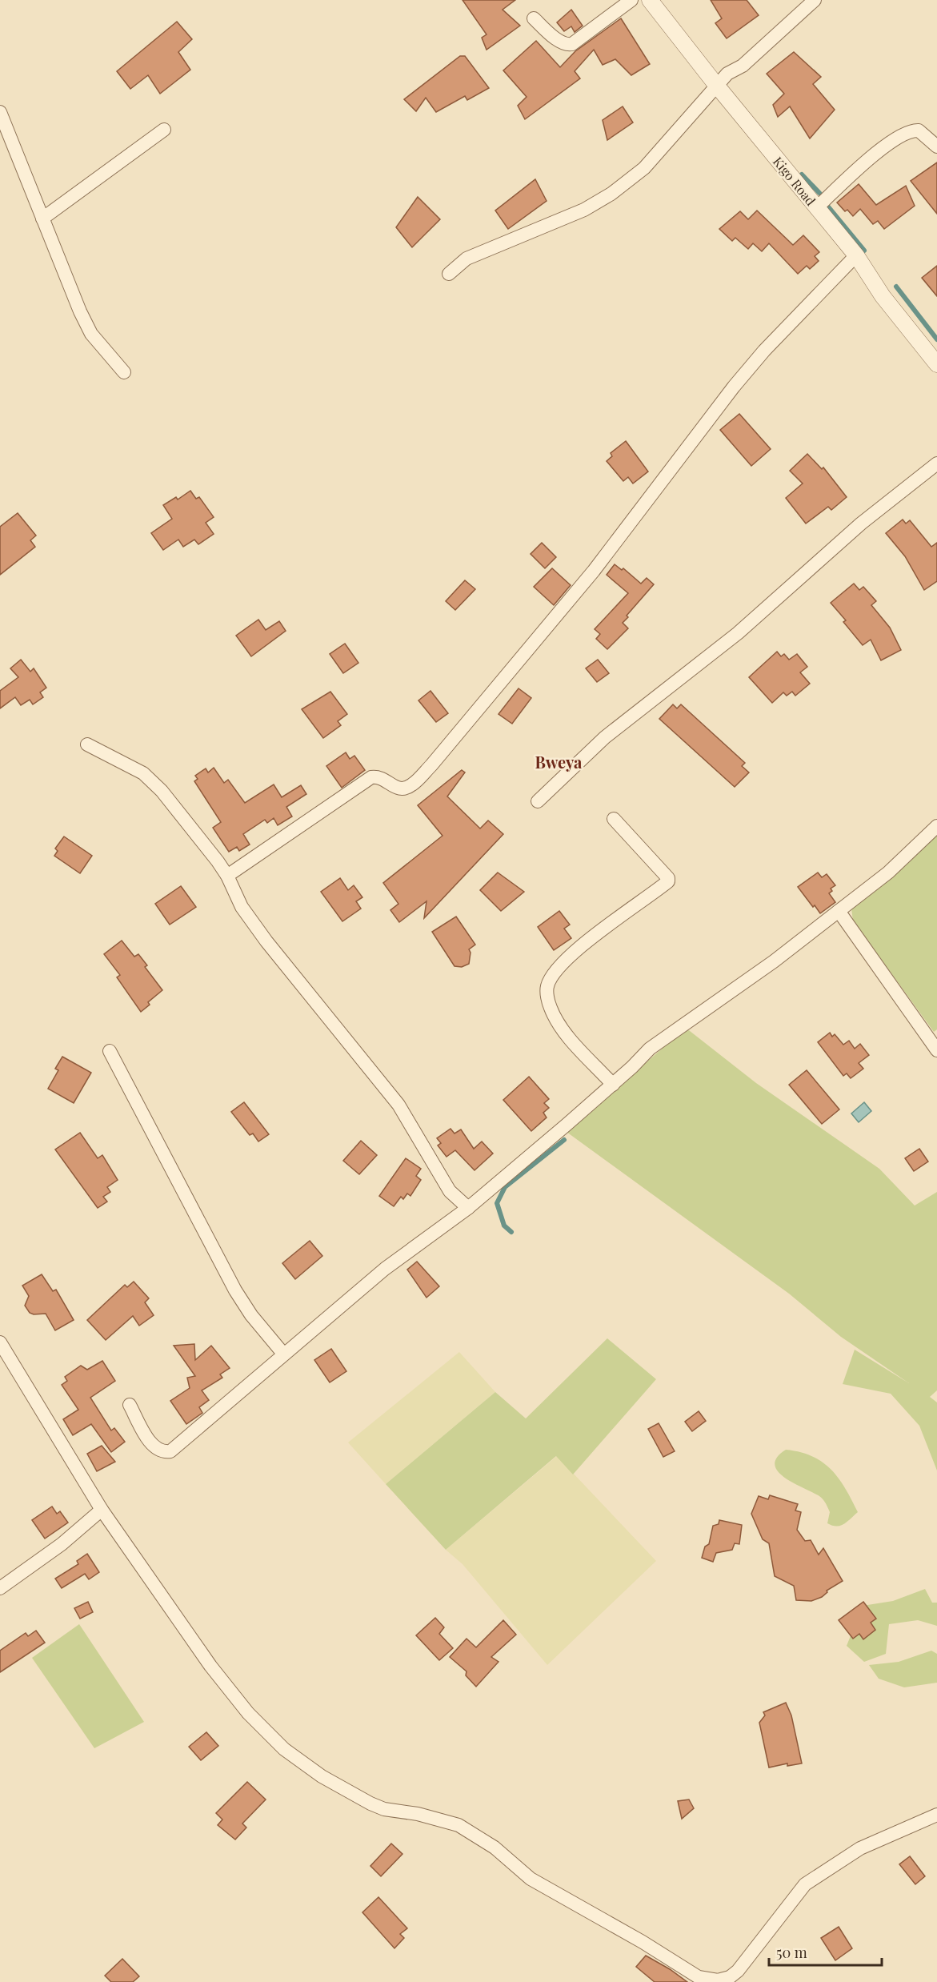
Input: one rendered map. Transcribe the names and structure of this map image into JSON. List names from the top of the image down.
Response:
{
  "streets": {
    "street": ["Kigo Road"]
  },
  "districts": ["Bweya"],
  "scale_bar": "50 m"
}
